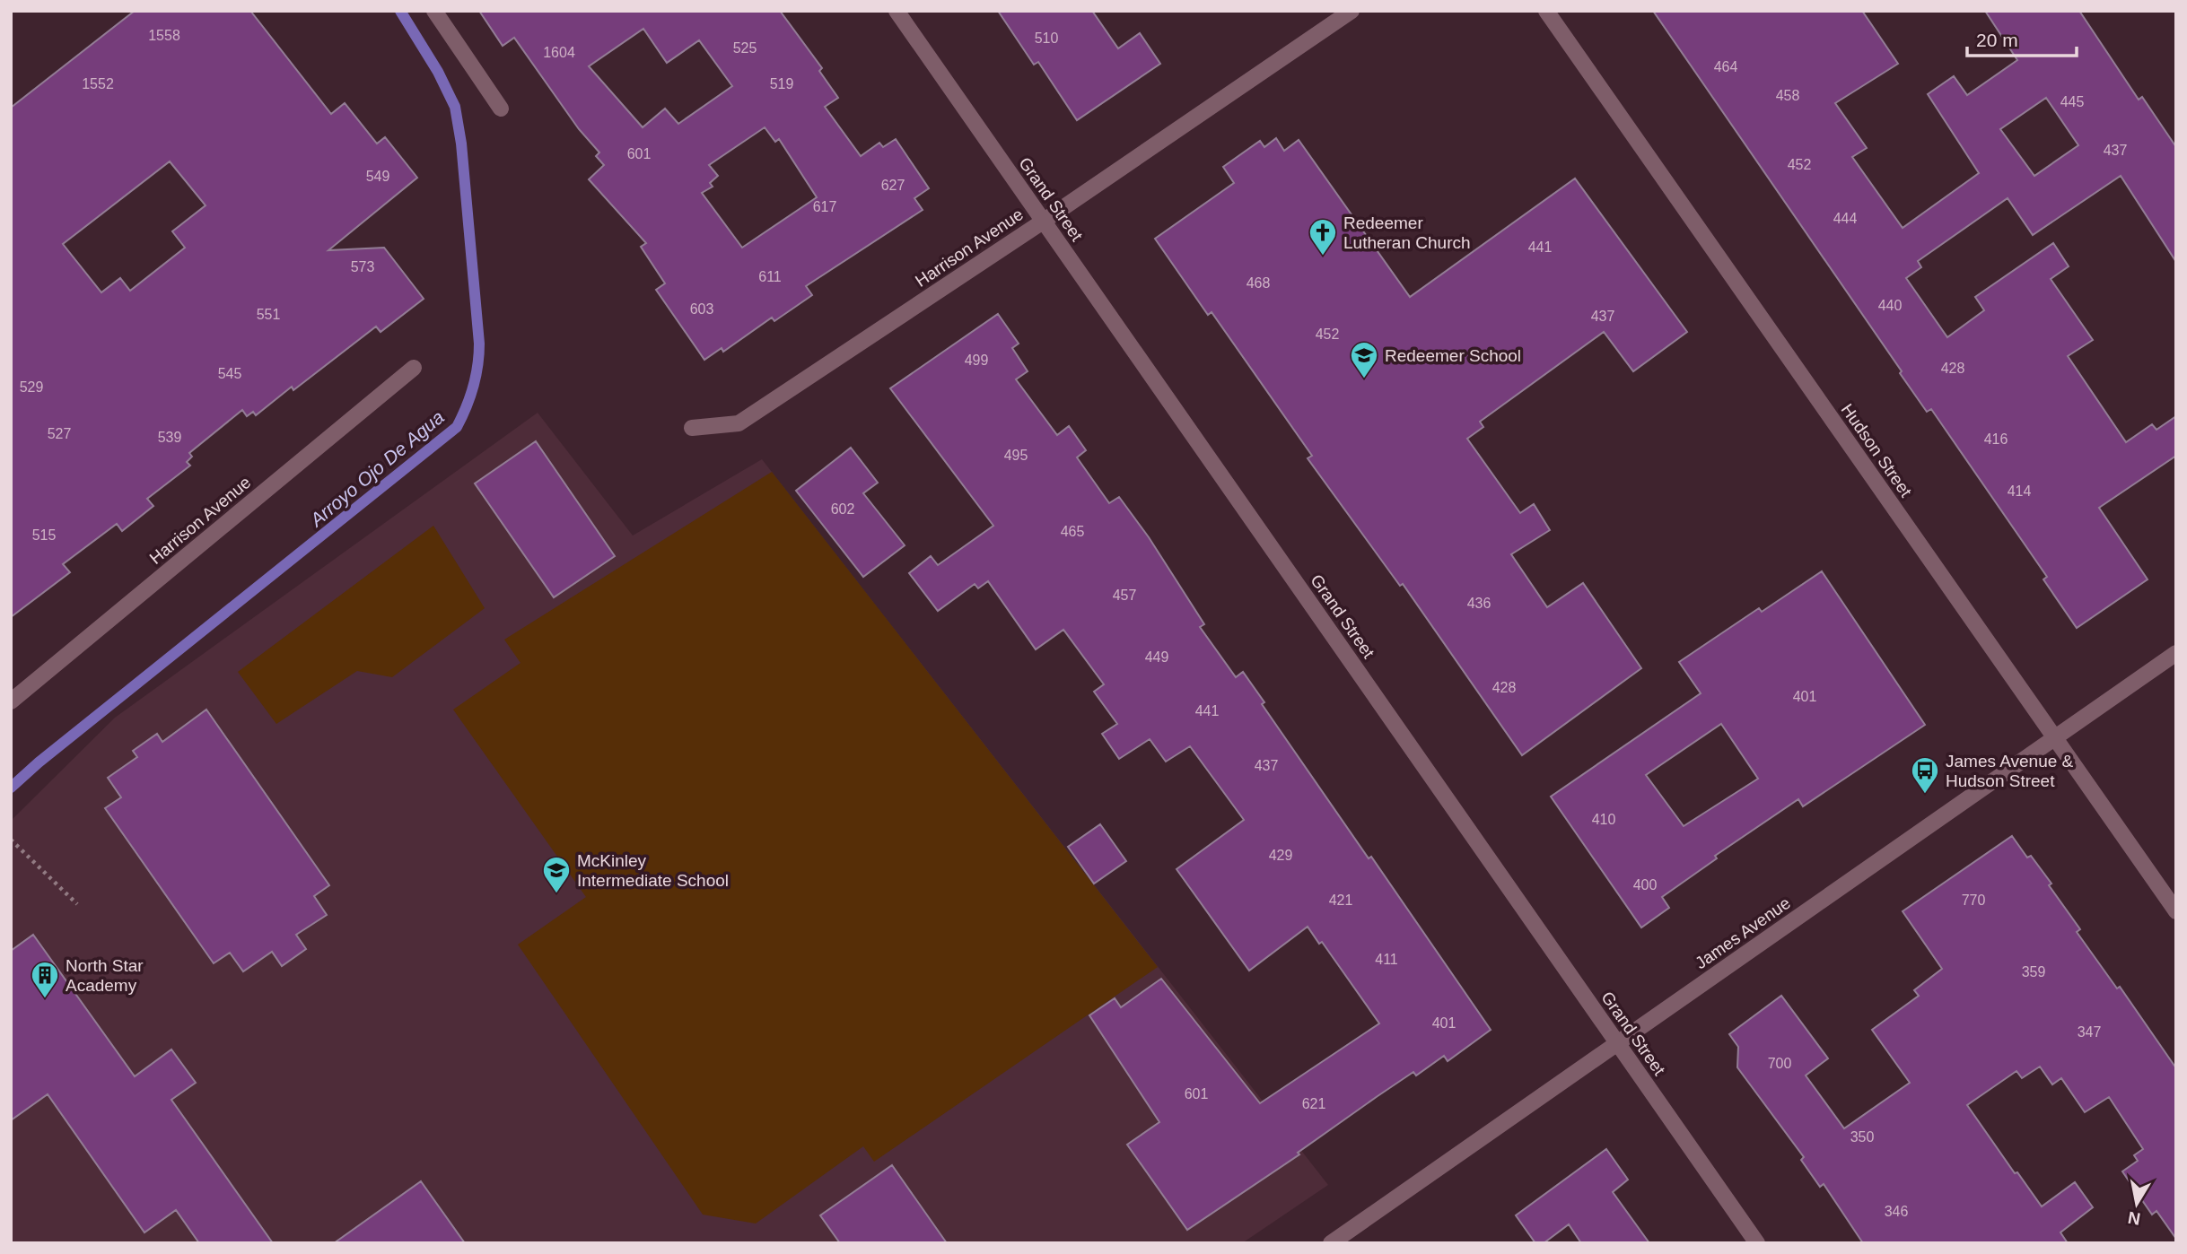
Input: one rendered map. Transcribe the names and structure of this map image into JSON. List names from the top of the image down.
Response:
{
  "streets": {
    "street": [
      "Grand Street",
      "Harrison Avenue",
      "Hudson Street",
      "James Avenue"
    ]
  },
  "crossings": [
    ["Grand Street", "Harrison Avenue"],
    ["Grand Street", "James Avenue"],
    ["Hudson Street", "James Avenue"]
  ],
  "water": ["Arroyo Ojo De Agua"],
  "places": {
    "church": ["Redeemer Lutheran Church"],
    "school or university": ["Redeemer School", "McKinley Intermediate School"],
    "bus stop": ["James Avenue & Hudson Street"],
    "building": ["North Star Academy"]
  },
  "house_numbers": [
    "1558",
    "510",
    "525",
    "1604",
    "464",
    "1552",
    "519",
    "458",
    "445",
    "437",
    "601",
    "452",
    "549",
    "627",
    "617",
    "444",
    "441",
    "573",
    "611",
    "468",
    "440",
    "603",
    "551",
    "437",
    "452",
    "499",
    "428",
    "545",
    "529",
    "527",
    "539",
    "416",
    "495",
    "414",
    "602",
    "465",
    "515",
    "457",
    "436",
    "449",
    "428",
    "401",
    "441",
    "437",
    "410",
    "429",
    "400",
    "421",
    "770",
    "411",
    "359",
    "401",
    "347",
    "700",
    "601",
    "621",
    "350",
    "346"
  ],
  "scale_bar": "20 m",
  "north": "bottom"
}
